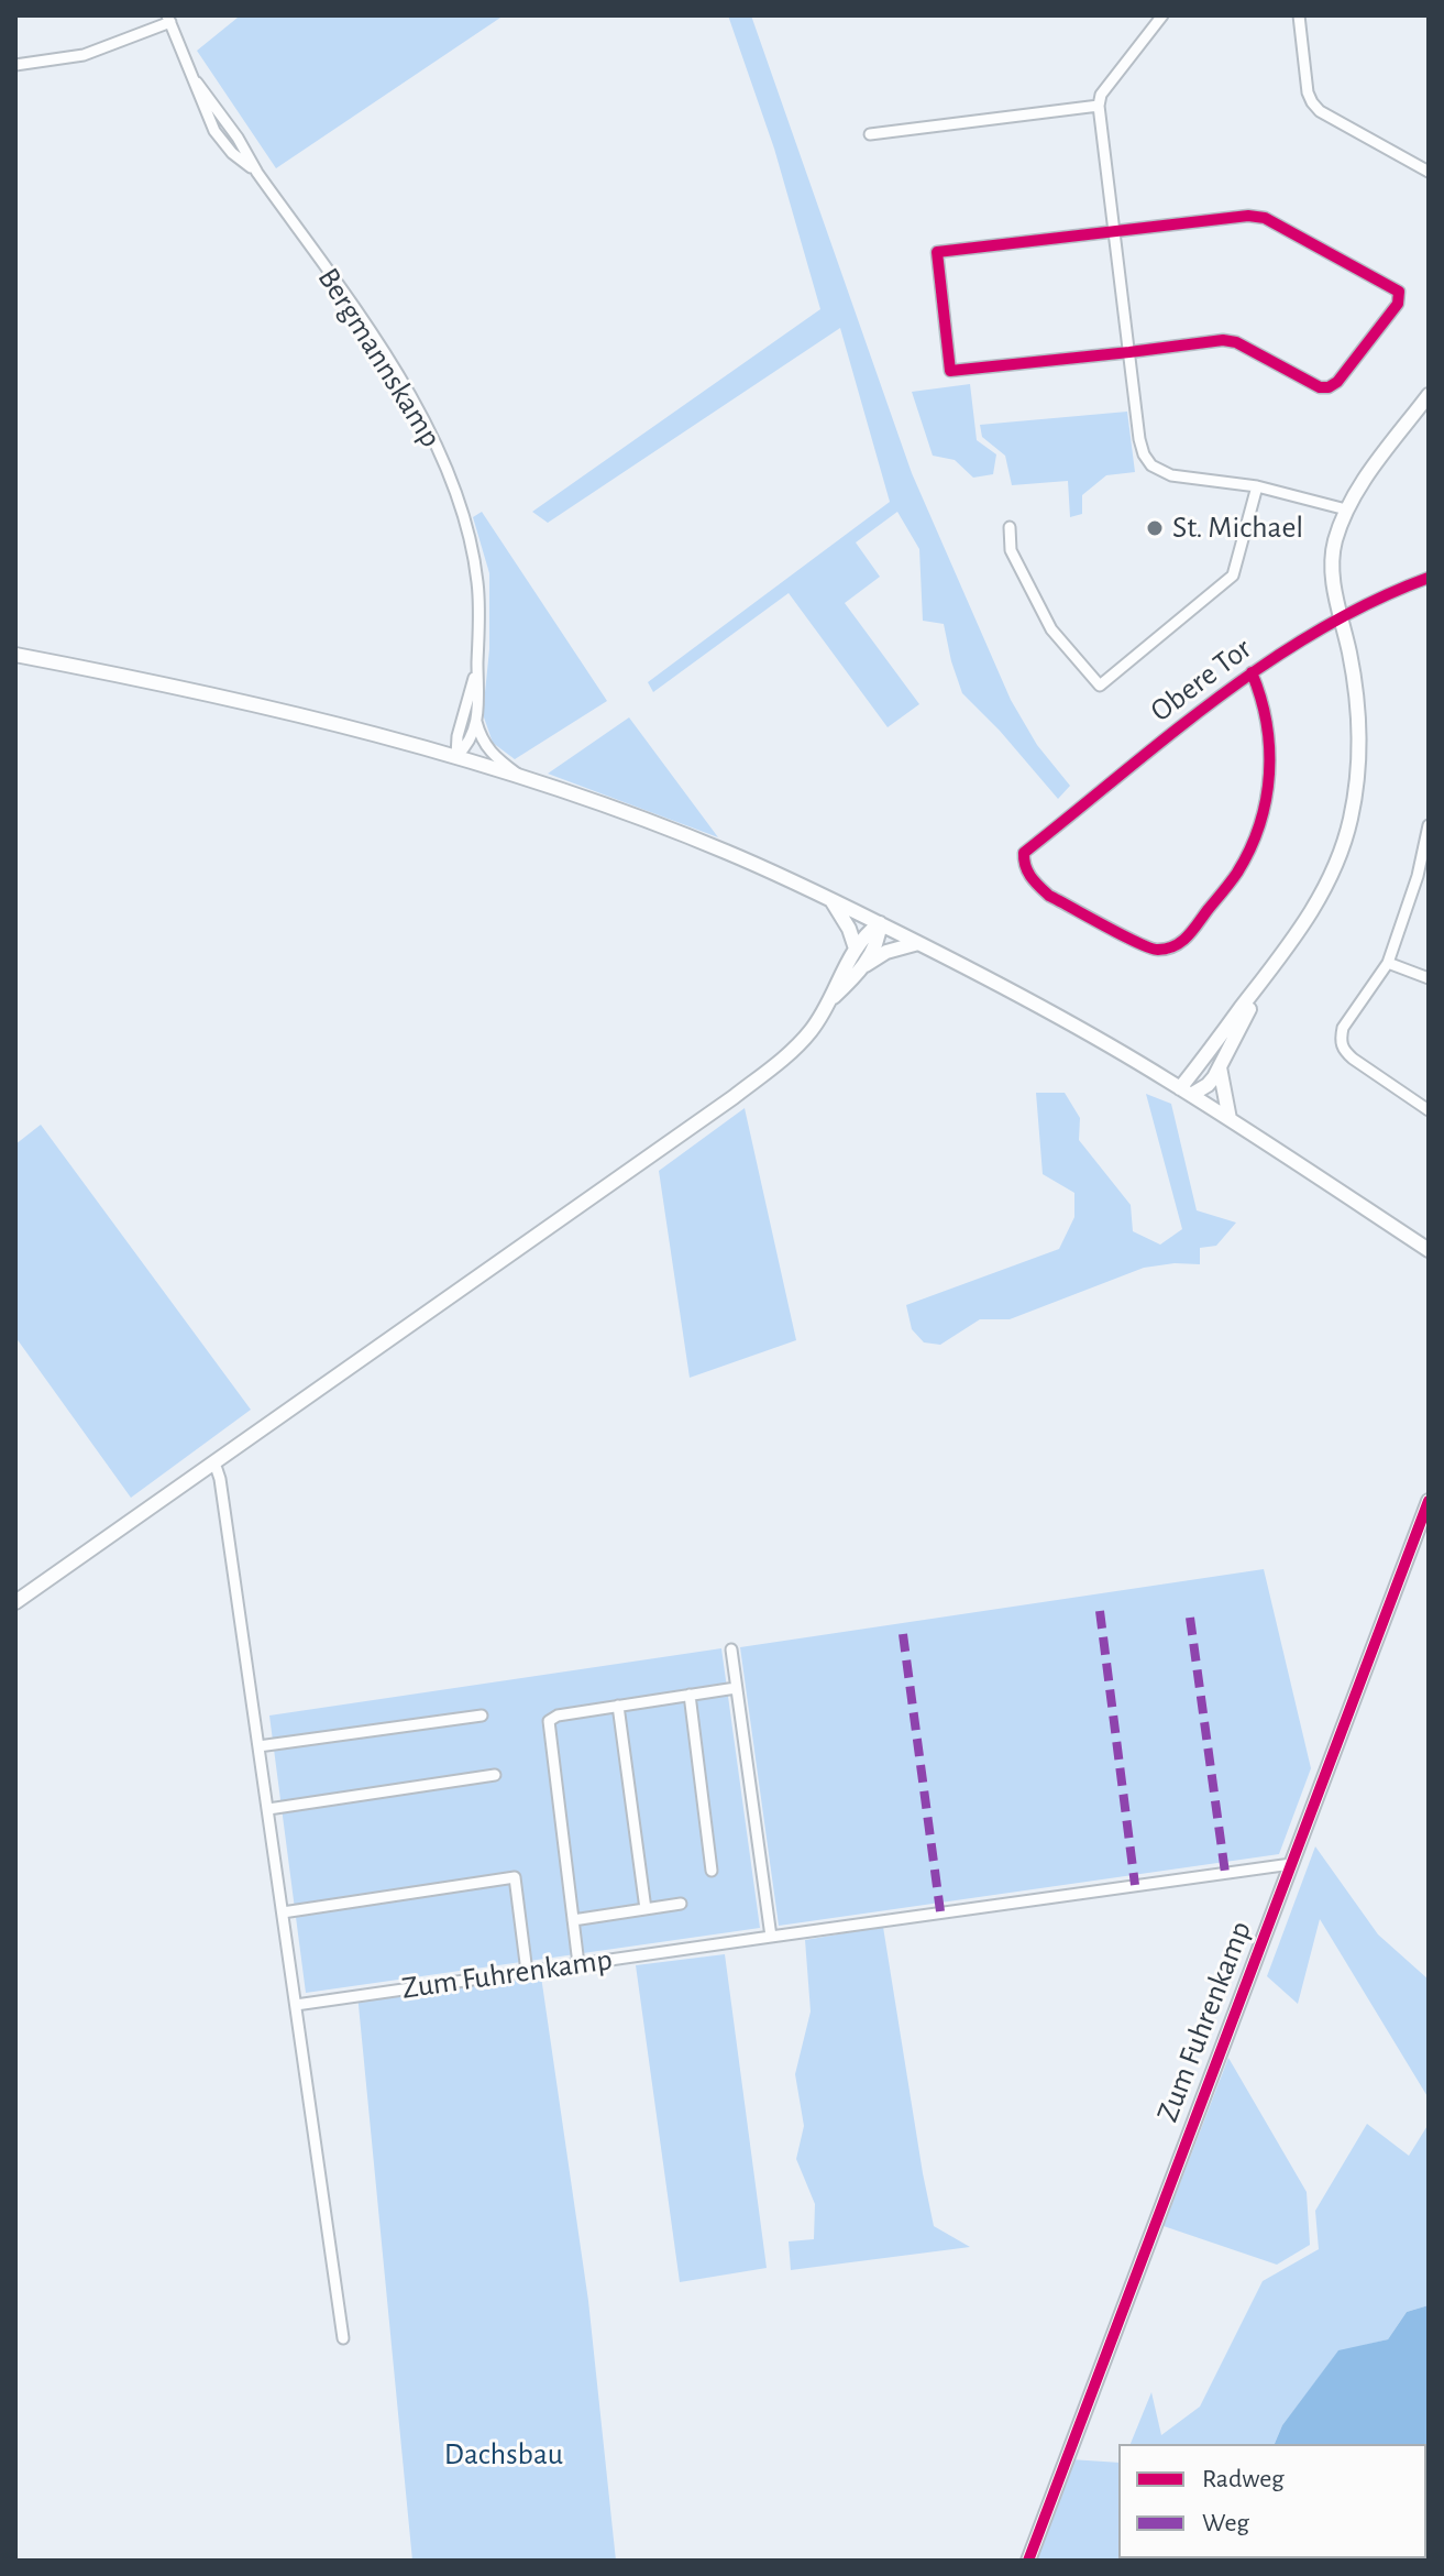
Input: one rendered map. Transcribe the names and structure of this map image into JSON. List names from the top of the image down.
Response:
{
  "streets": {
    "main road": ["Zum Fuhrenkamp"],
    "street": ["Bergmannskamp", "Obere Tor"]
  },
  "parks": ["Dachsbau"],
  "places": ["St. Michael"],
  "legend": ["Radweg", "Weg"]
}
